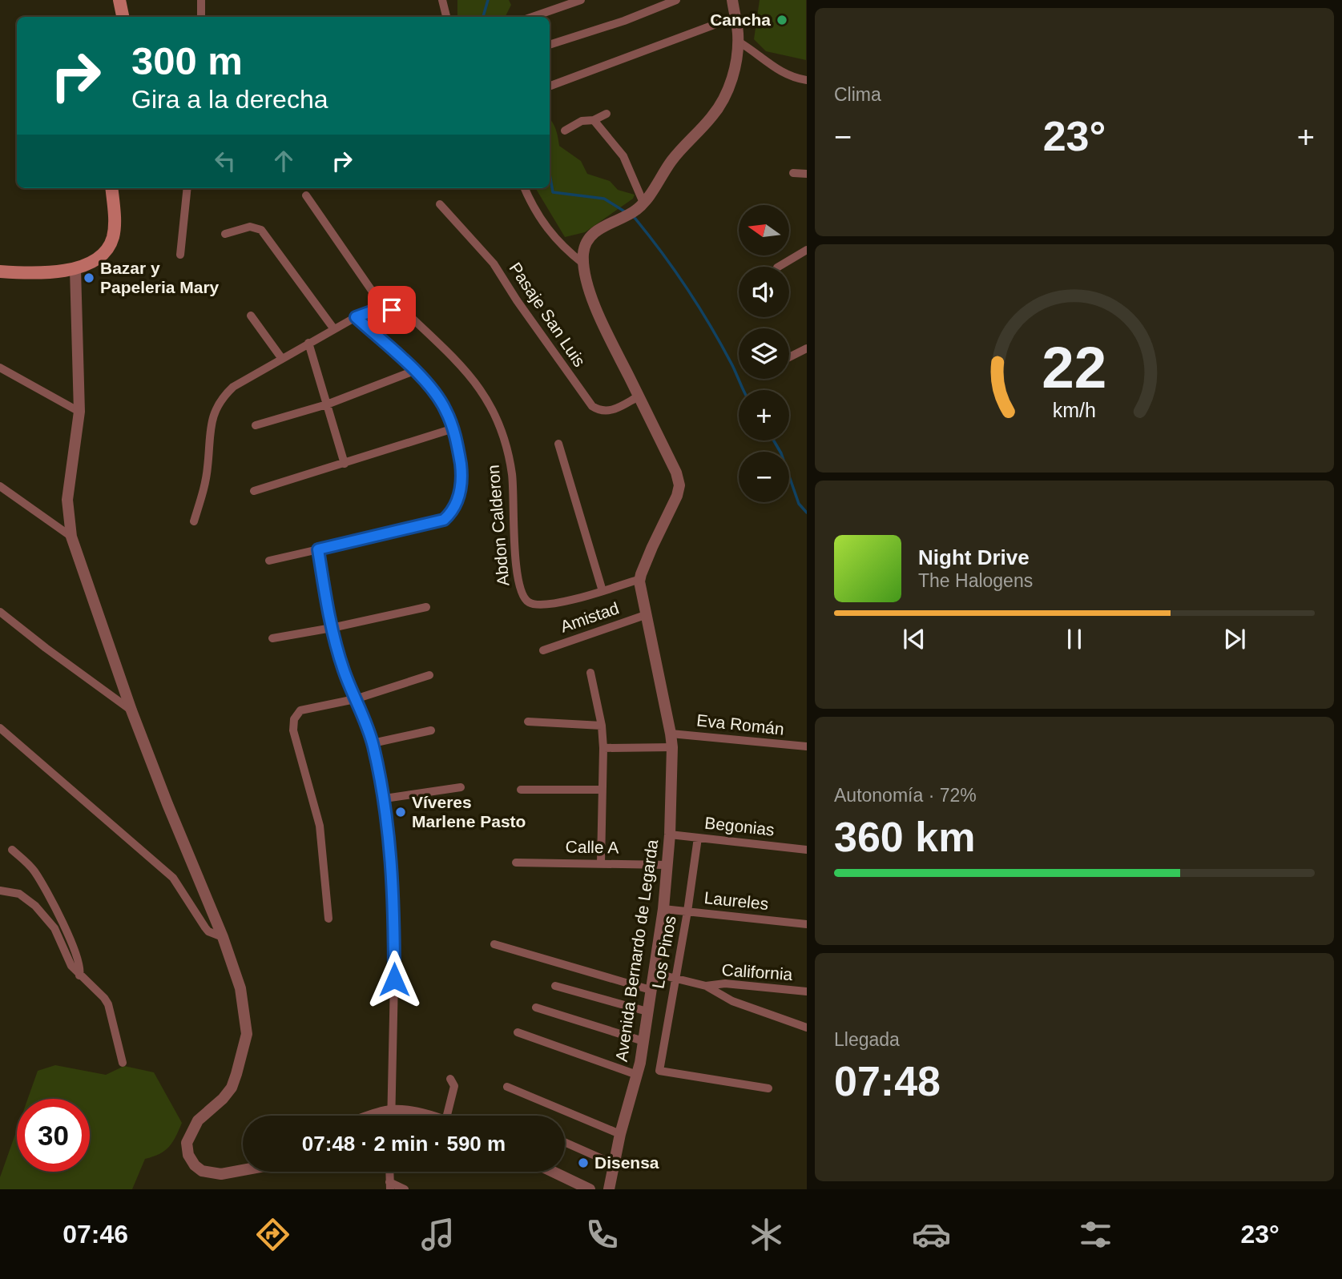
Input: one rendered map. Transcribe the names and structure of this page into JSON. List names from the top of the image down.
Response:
{
  "streets": {
    "street": [
      "Pasaje San Luis",
      "Abdon Calderon",
      "Amistad",
      "Eva Román",
      "Begonias",
      "Calle A",
      "Laureles",
      "Avenida Bernardo de Legarda",
      "Los Pinos",
      "California"
    ]
  },
  "crossings": [
    ["Abdon Calderon", "Avenida Bernardo de Legarda"],
    ["Amistad", "Avenida Bernardo de Legarda"],
    ["Eva Román", "Avenida Bernardo de Legarda"],
    ["Begonias", "Avenida Bernardo de Legarda"],
    ["Begonias", "Los Pinos"],
    ["Calle A", "Avenida Bernardo de Legarda"],
    ["Laureles", "Avenida Bernardo de Legarda"],
    ["Laureles", "Los Pinos"]
  ],
  "places": [
    "Cancha",
    "Bazar y Papeleria Mary",
    "Víveres Marlene Pasto",
    "Disensa"
  ],
  "north": "left",
  "page": {
    "tile": [
      "Clima",
      ["Autonomía · 72%", "360 km"],
      ["Llegada", "07:48"]
    ],
    "turn": ["300 m", "Gira a la derecha"],
    "heat": ["−", "23°", "+"],
    "map_buttons": ["+", "−"],
    "song": ["Night Drive", "The Halogens"],
    "limit": "30",
    "trip": "07:48 · 2 min · 590 m",
    "tabs": ["07:46", "23°"],
    "gauge": ["22", "km/h"]
  }
}
